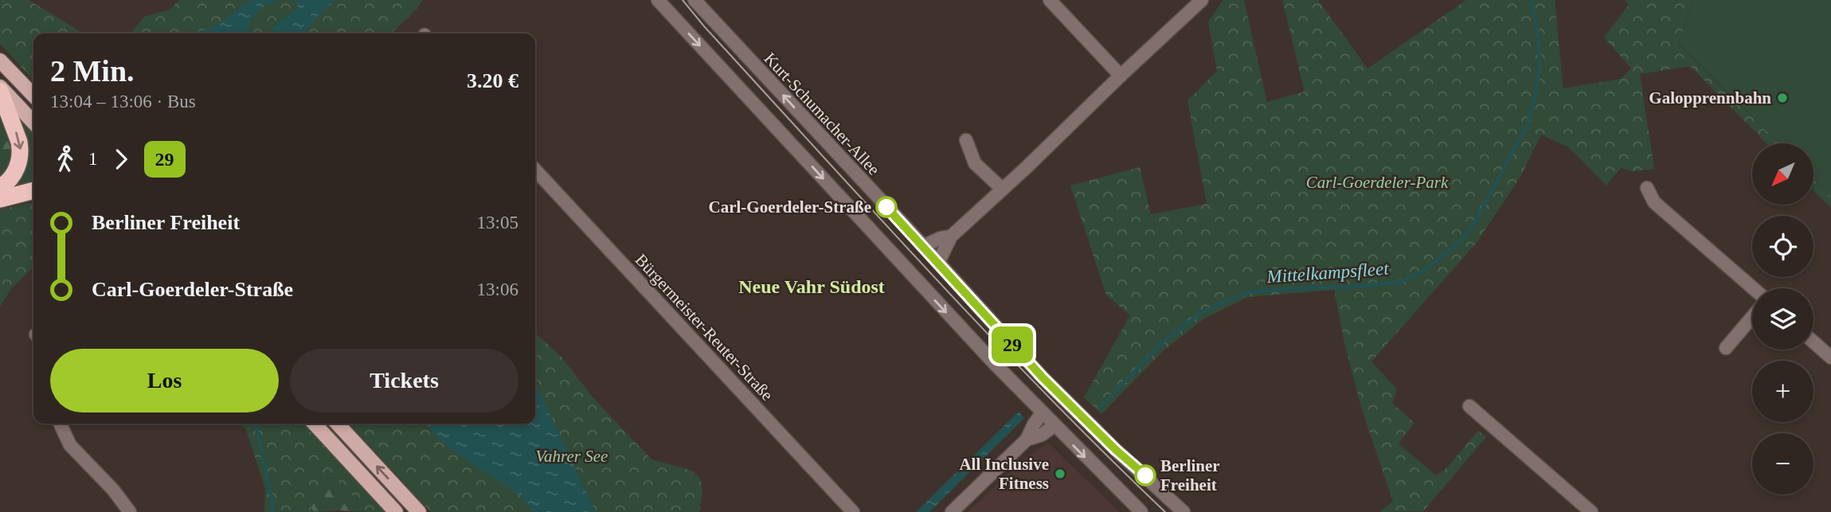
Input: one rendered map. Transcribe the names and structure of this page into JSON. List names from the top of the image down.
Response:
{
  "streets": {
    "street": ["Kurt-Schumacher-Allee", "Bürgermeister-Reuter-Straße"]
  },
  "districts": ["Neue Vahr Südost"],
  "water": ["Mittelkampsfleet"],
  "parks": ["Carl-Goerdeler-Park", "Vahrer See"],
  "places": [
    "Galopprennbahn",
    "Carl-Goerdeler-Straße",
    "All Inclusive Fitness",
    "Berliner Freiheit"
  ],
  "lines": ["bus line 29"],
  "north": "bottom left",
  "page": {
    "on_map": "29",
    "heading": ["2 Min.", "13:04 – 13:06 · Bus", "3.20 €"],
    "legs": ["1", "29"],
    "map_buttons": ["+", "−"],
    "list": [
      {
        "name": "Berliner Freiheit",
        "value": "13:05"
      },
      {
        "name": "Carl-Goerdeler-Straße",
        "value": "13:06"
      }
    ],
    "buttons": ["Los", "Tickets"]
  }
}
